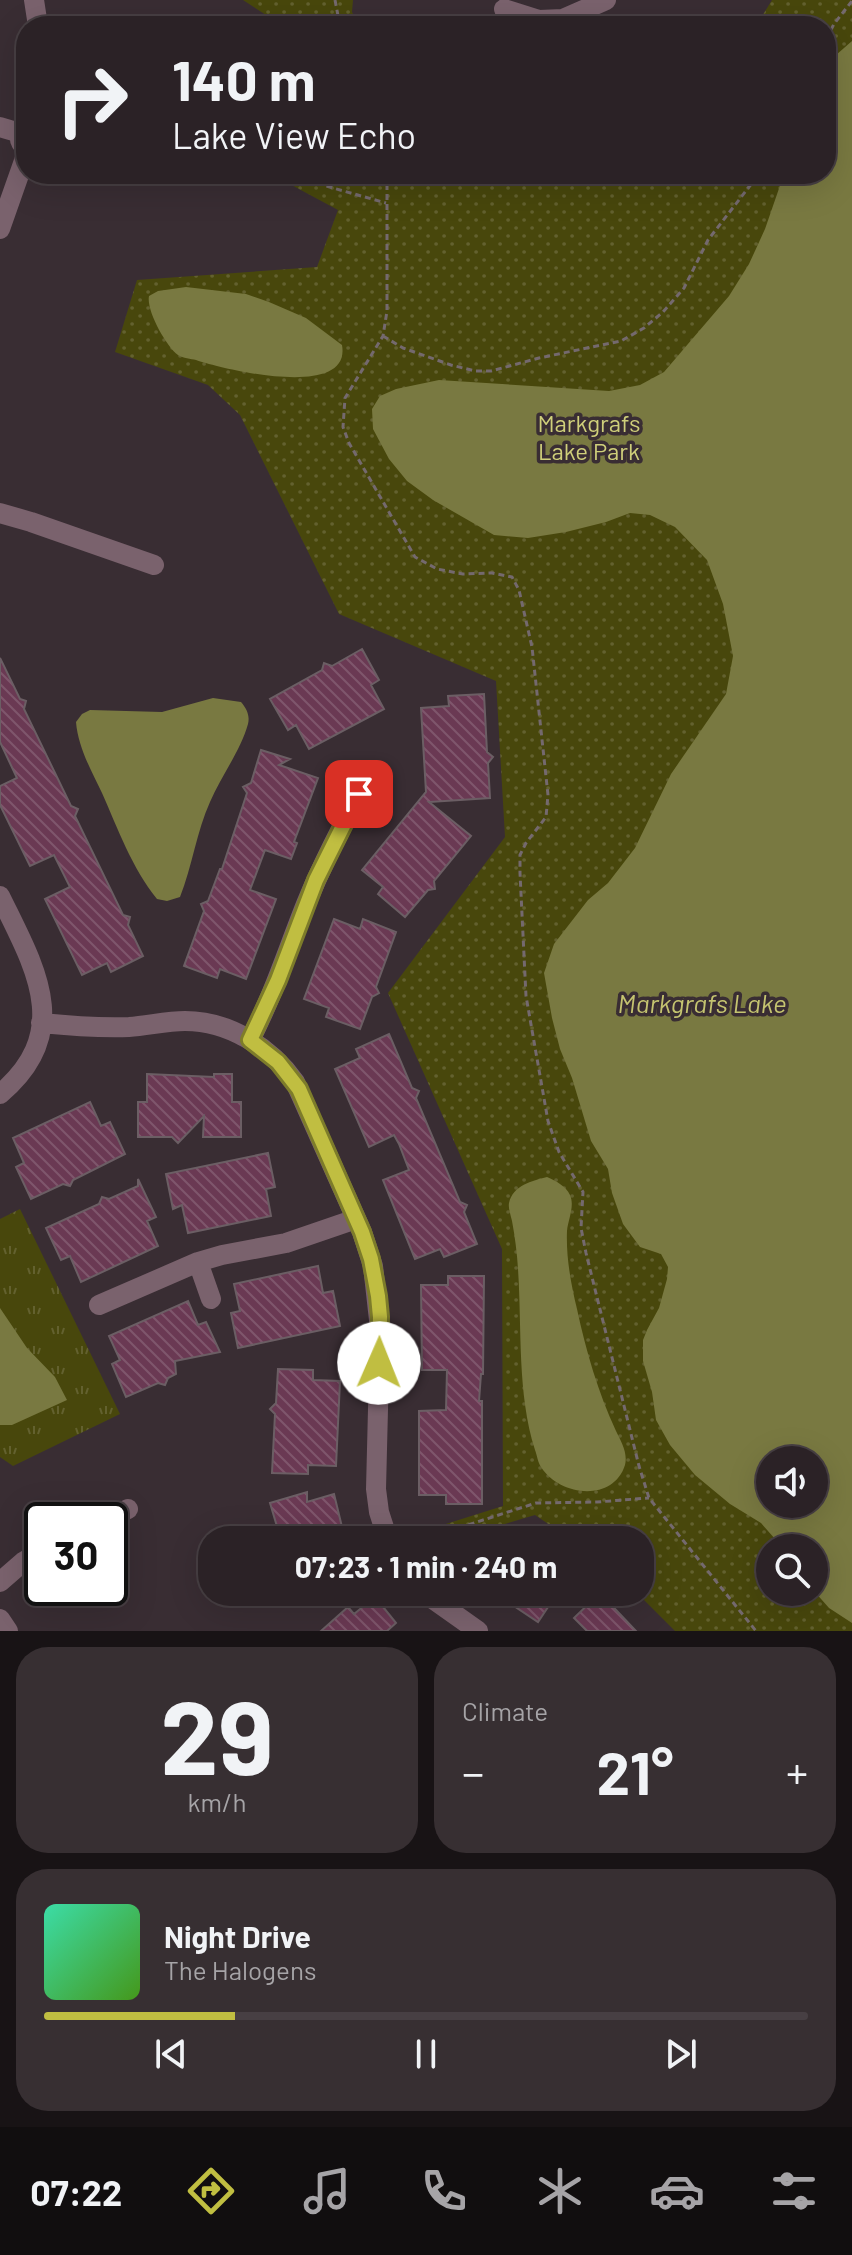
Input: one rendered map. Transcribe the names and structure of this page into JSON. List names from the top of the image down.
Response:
{
  "water": ["Markgrafs Lake"],
  "parks": ["Markgrafs Lake Park"],
  "page": {
    "turn": ["140 m", "Lake View Echo"],
    "limit": "30",
    "trip": "07:23 · 1 min · 240 m",
    "tile": [
      ["29", "km/h"],
      "Climate"
    ],
    "heat": ["−", "21°", "+"],
    "song": ["Night Drive", "The Halogens"],
    "tabs": "07:22"
  }
}
